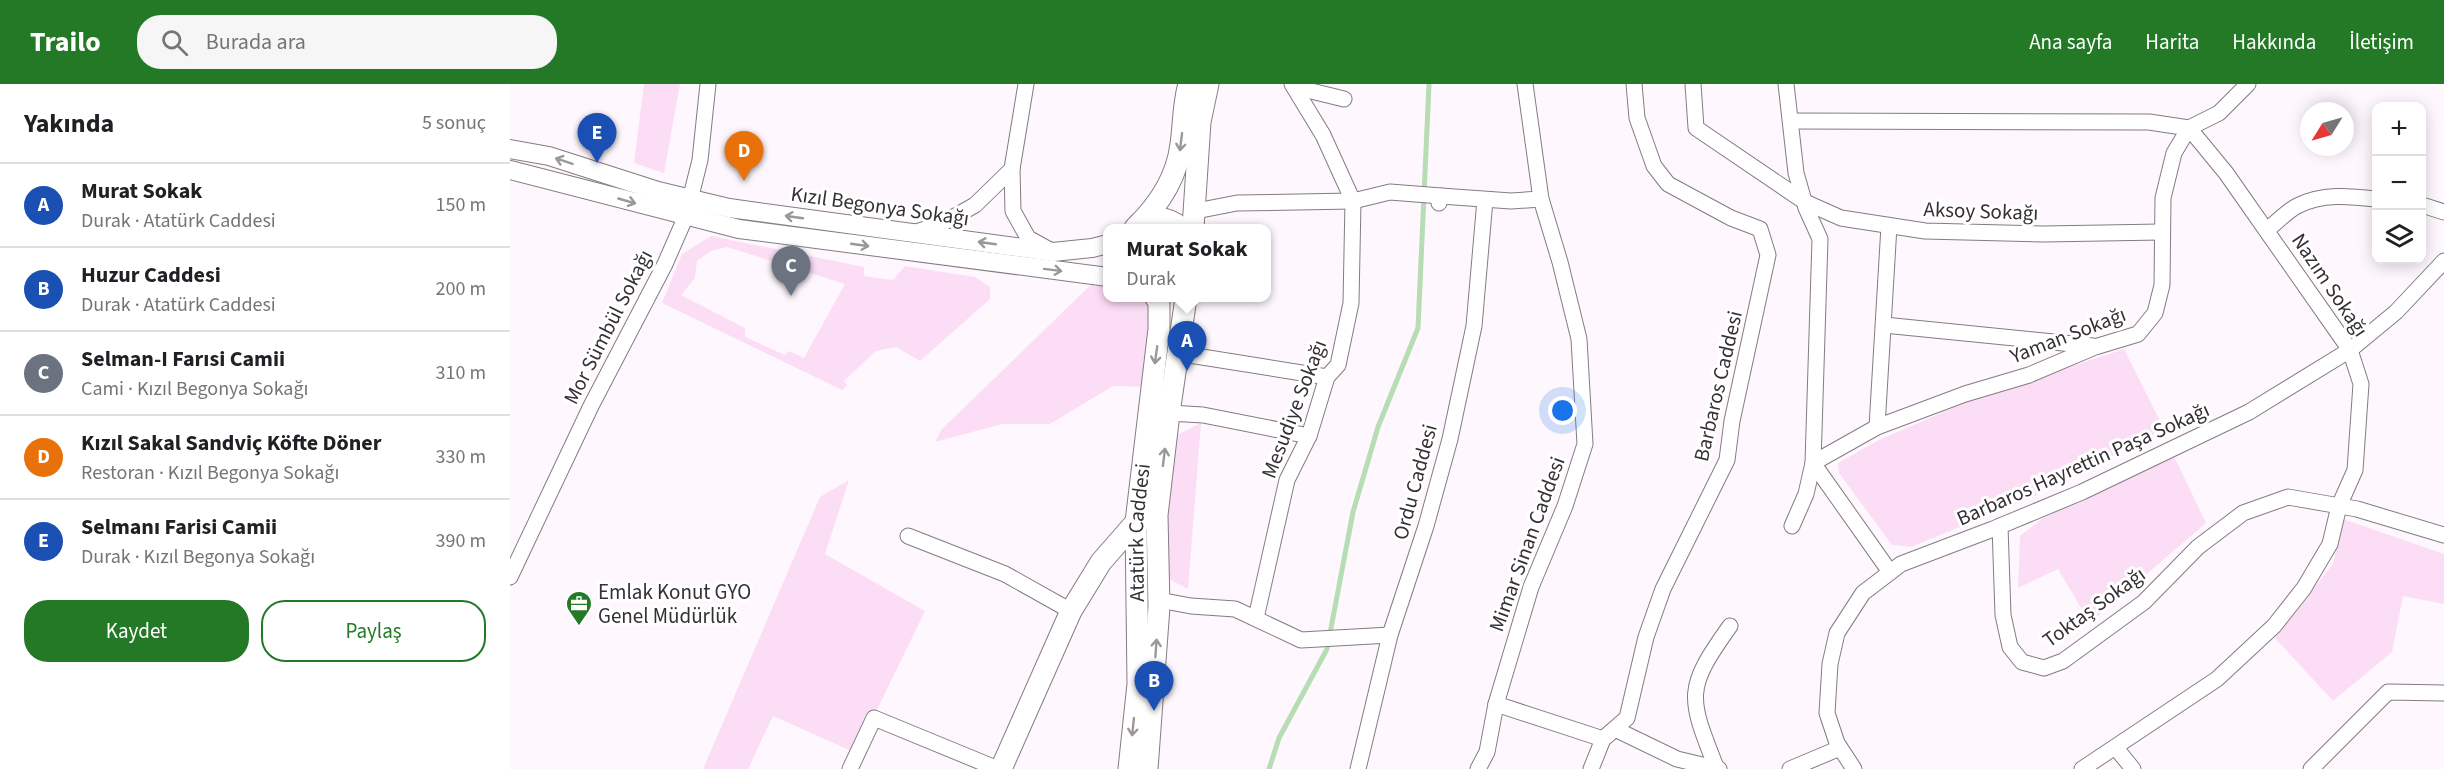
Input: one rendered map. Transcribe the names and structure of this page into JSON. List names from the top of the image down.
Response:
{
  "streets": {
    "main road": ["Atatürk Caddesi"],
    "street": [
      "Kızıl Begonya Sokağı",
      "Aksoy Sokağı",
      "Nazım Sokağı",
      "Mor Sümbül Sokağı",
      "Yaman Sokağı",
      "Barbaros Caddesi",
      "Mesudiye Sokağı",
      "Barbaros Hayrettin Paşa Sokağı",
      "Ordu Caddesi",
      "Mimar Sinan Caddesi",
      "Toktaş Sokağı"
    ]
  },
  "crossings": [
    ["Kızıl Begonya Sokağı", "Mor Sümbül Sokağı"],
    ["Aksoy Sokağı", "Yaman Sokağı"],
    ["Nazım Sokağı", "Yaman Sokağı"],
    ["Nazım Sokağı", "Barbaros Hayrettin Paşa Sokağı"],
    ["Nazım Sokağı", "Toktaş Sokağı"],
    ["Barbaros Hayrettin Paşa Sokağı", "Toktaş Sokağı"]
  ],
  "places": {
    "office": ["Emlak Konut GYO Genel Müdürlük"]
  },
  "north": "bottom left",
  "page": {
    "header": "Trailo",
    "search": "Burada ara",
    "nav": [
      "Ana sayfa",
      "Harita",
      "Hakkında",
      "İletişim"
    ],
    "heading": ["Yakında", "5 sonuç"],
    "map_buttons": ["+", "−"],
    "pins": [
      "E",
      "D",
      "C",
      "A",
      "B"
    ],
    "list": [
      {
        "mark": "A",
        "name": "Murat Sokak",
        "note": "Durak · Atatürk Caddesi",
        "value": "150 m"
      },
      {
        "mark": "B",
        "name": "Huzur Caddesi",
        "note": "Durak · Atatürk Caddesi",
        "value": "200 m"
      },
      {
        "mark": "C",
        "name": "Selman-I Farısi Camii",
        "note": "Cami · Kızıl Begonya Sokağı",
        "value": "310 m"
      },
      {
        "mark": "D",
        "name": "Kızıl Sakal Sandviç Köfte Döner",
        "note": "Restoran · Kızıl Begonya Sokağı",
        "value": "330 m"
      },
      {
        "mark": "E",
        "name": "Selmanı Farisi Camii",
        "note": "Durak · Kızıl Begonya Sokağı",
        "value": "390 m"
      }
    ],
    "popup": ["Murat Sokak", "Durak"],
    "buttons": ["Kaydet", "Paylaş"]
  }
}
